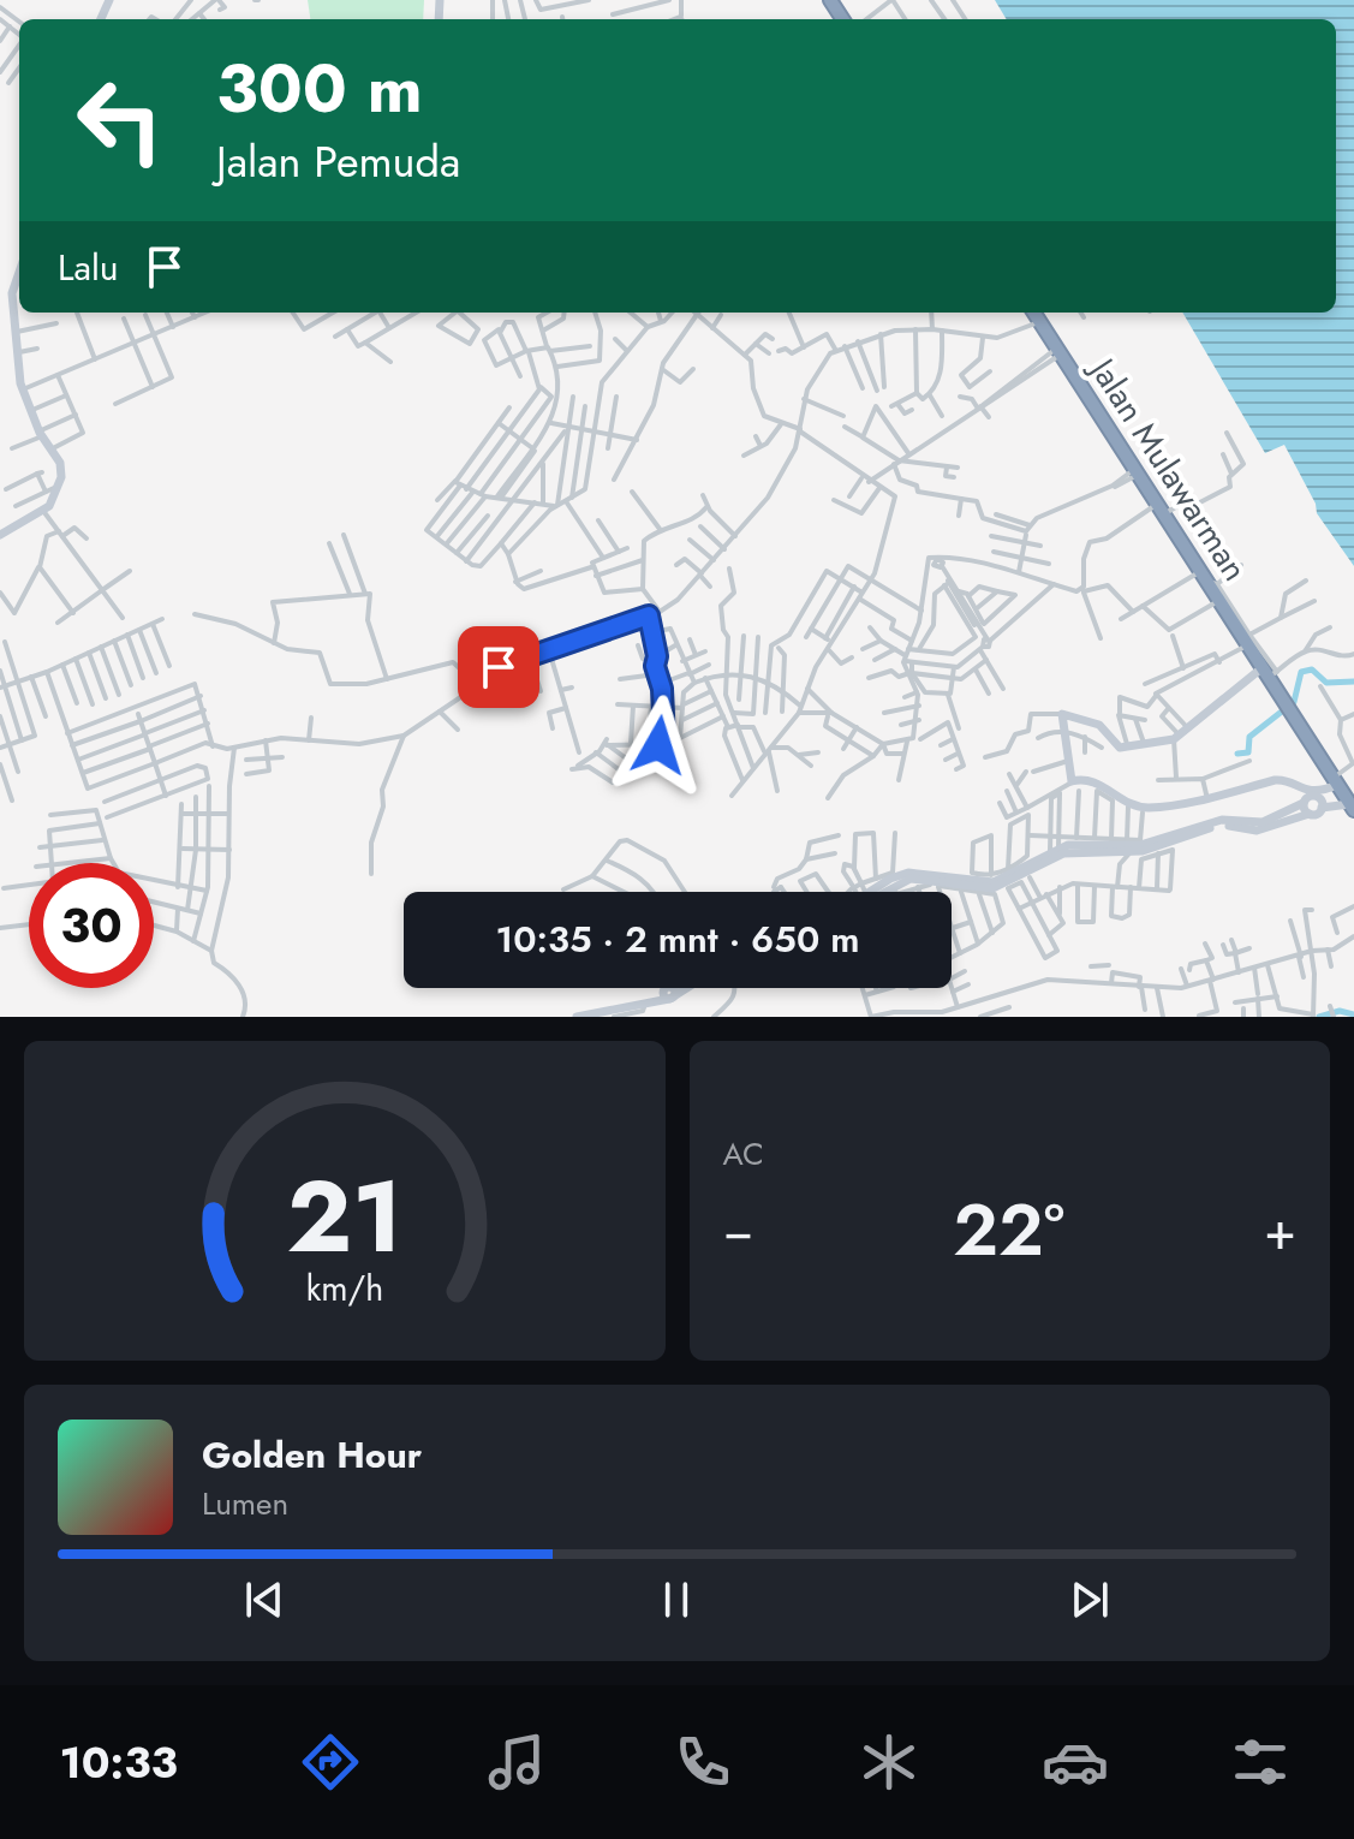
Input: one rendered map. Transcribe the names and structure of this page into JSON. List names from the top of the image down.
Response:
{
  "streets": {
    "highway": ["Jalan Mulawarman"]
  },
  "page": {
    "turn": ["300 m", "Jalan Pemuda"],
    "then": "Lalu",
    "limit": "30",
    "trip": "10:35 · 2 mnt · 650 m",
    "tile": "AC",
    "heat": ["−", "22°", "+"],
    "song": ["Golden Hour", "Lumen"],
    "tabs": "10:33",
    "gauge": ["21", "km/h"]
  }
}
